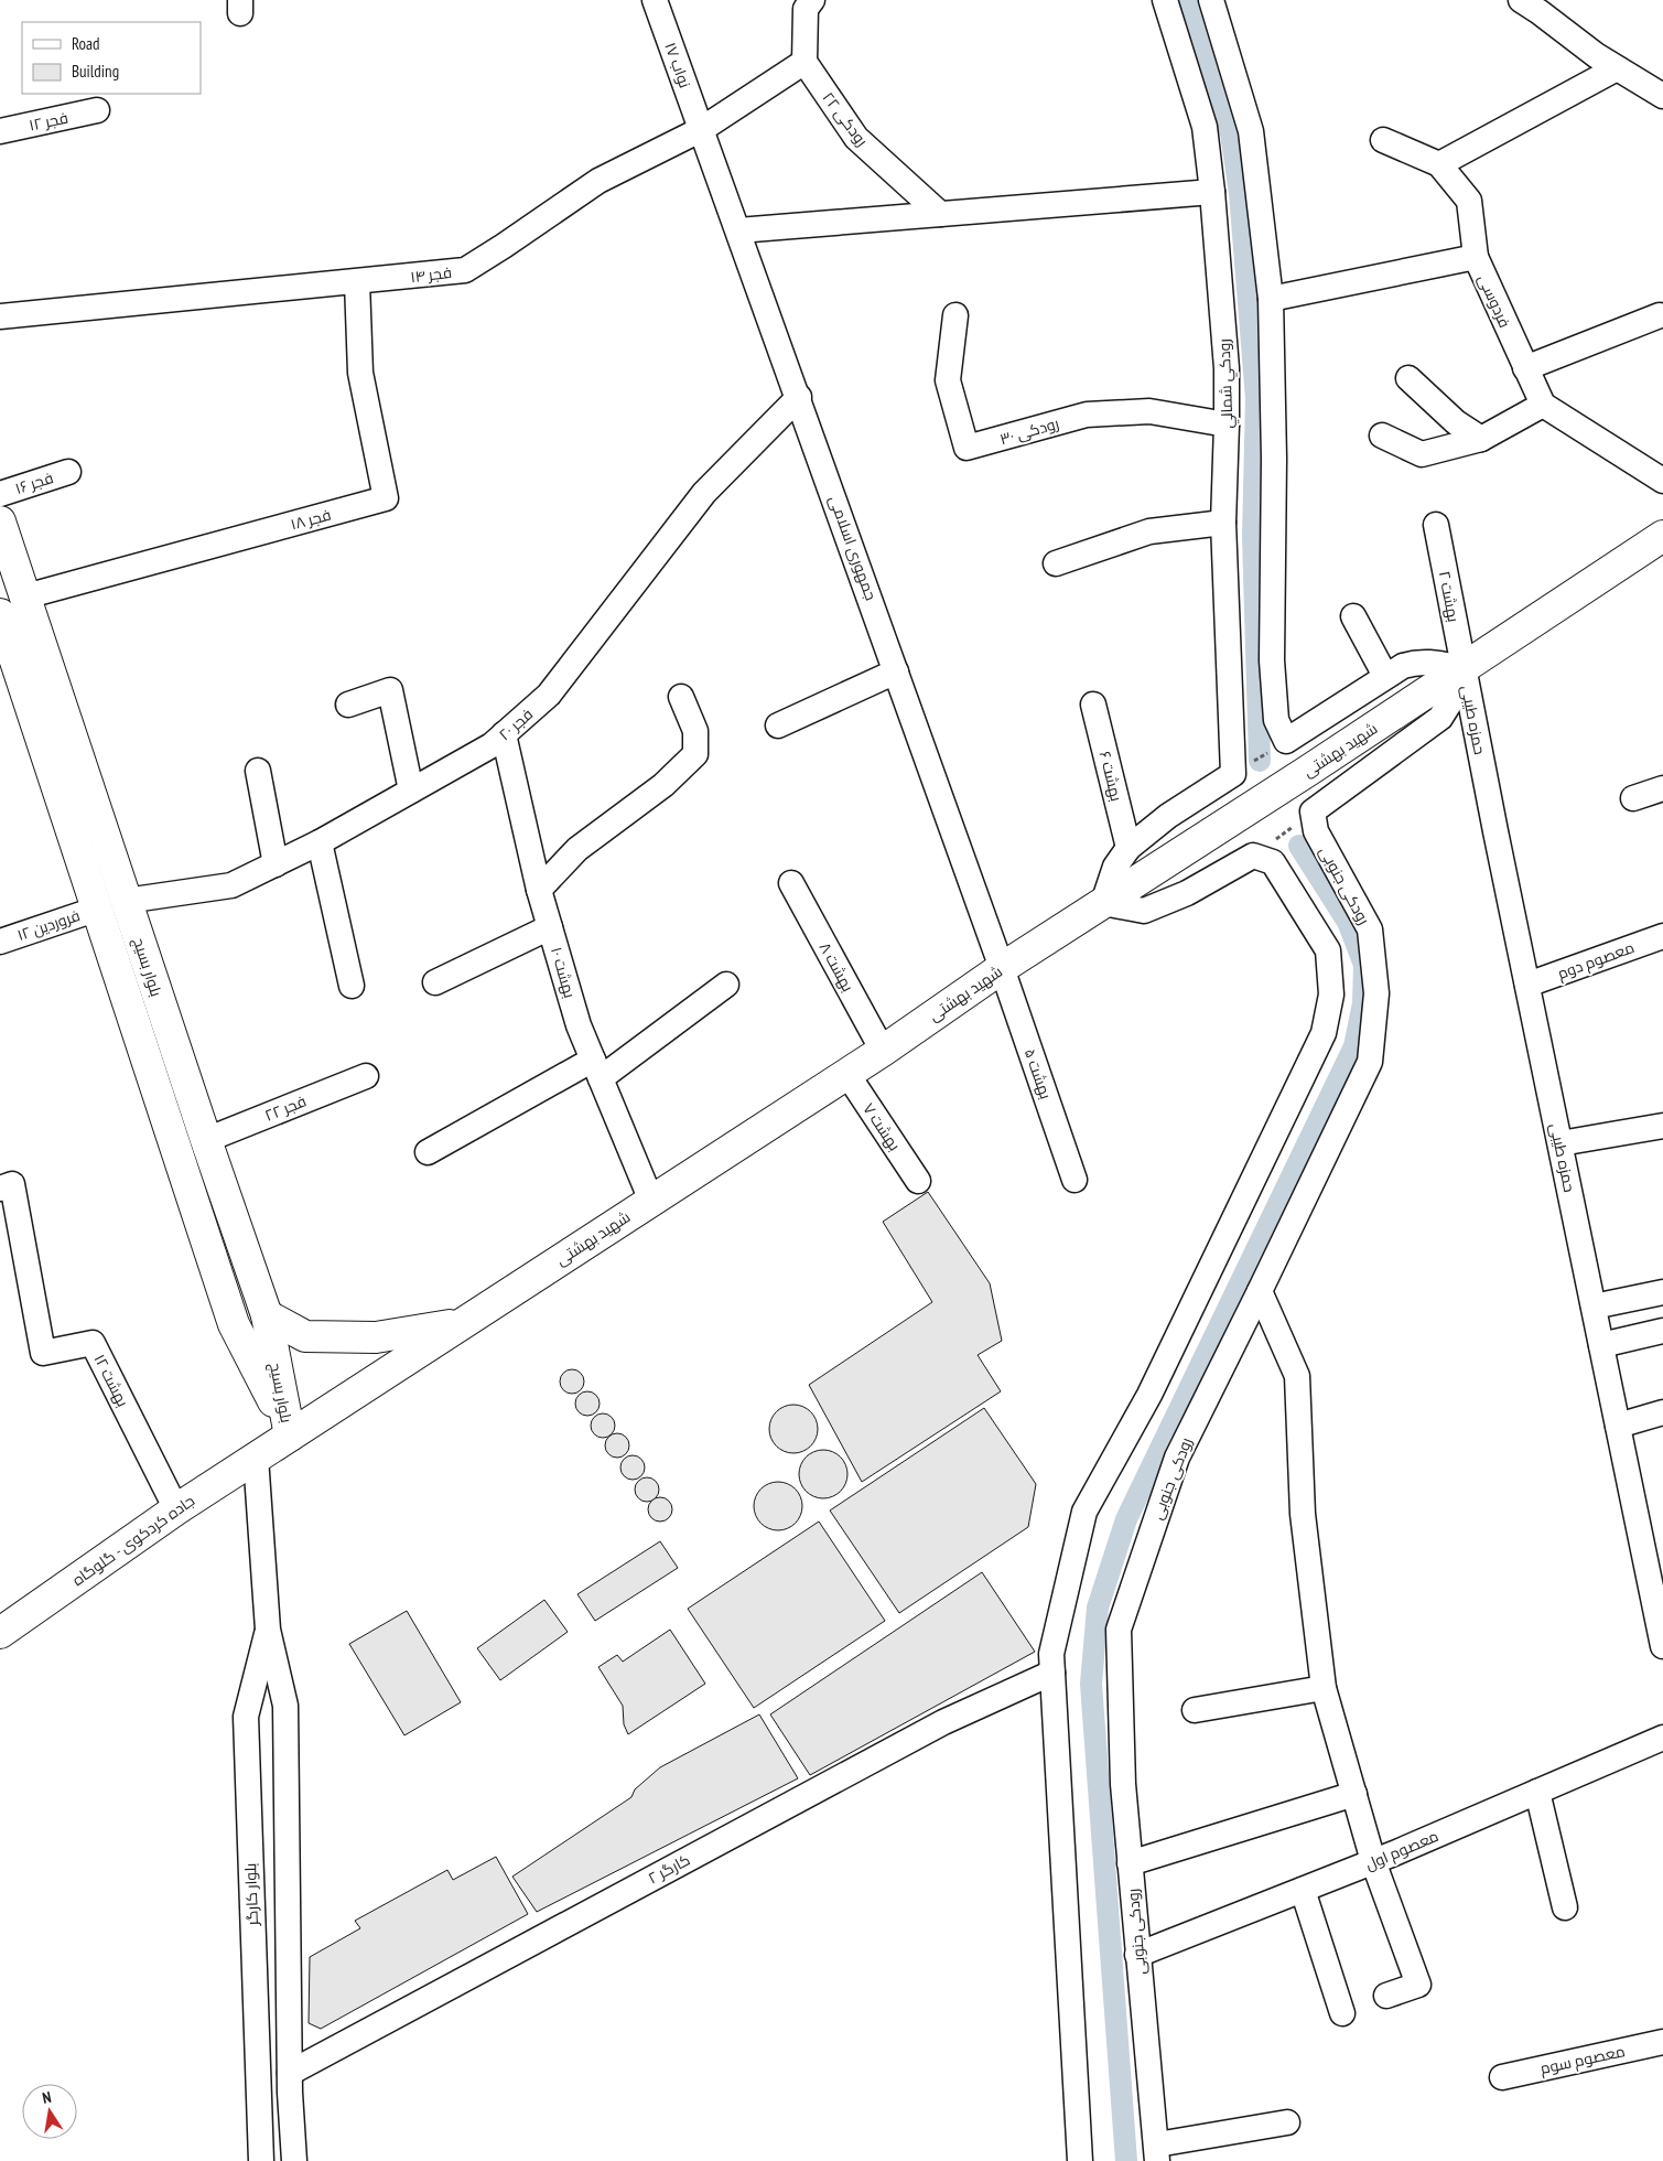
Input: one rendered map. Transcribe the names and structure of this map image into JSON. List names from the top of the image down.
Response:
{
  "streets": {
    "main road": ["شهید بهشتی", "بلوار بسیج", "جاده کردکوی - گلوگاه"],
    "street": [
      "نواب ۱۷",
      "رودکی ۲۲",
      "فجر ۱۲",
      "فجر ۱۴",
      "فردوسی",
      "رودکي شمالي",
      "رودکی ۳۰",
      "فجر ۱۶",
      "فجر ۱۸",
      "جمهوری اسلامی",
      "بهشت ۲",
      "حمزه طیبی",
      "فجر ۲۰",
      "بهشت ۶",
      "رودکی جنوبی",
      "۱۲ فروردین",
      "معصوم دوم",
      "بهشت ۸",
      "بهشت ۱۰",
      "بهشت ۵",
      "فجر ۲۲",
      "بهشت ۷",
      "بهشت ۱۲",
      "معصوم اول",
      "کارگر ۲",
      "بلوار کارگر",
      "معصوم سوم"
    ]
  },
  "crossings": [
    ["نواب ۱۷", "فجر ۱۴"],
    ["نواب ۱۷", "جمهوری اسلامی"],
    ["رودکی ۲۲", "فجر ۱۴"],
    ["فجر ۱۴", "فجر ۱۸"],
    ["فجر ۱۴", "جمهوری اسلامی"],
    ["رودکي شمالي", "رودکی ۳۰"],
    ["فجر ۱۸", "بلوار بسیج"],
    ["جمهوری اسلامی", "فجر ۲۰"],
    ["جمهوری اسلامی", "شهید بهشتی"],
    ["جمهوری اسلامی", "بهشت ۵"],
    ["بهشت ۲", "حمزه طیبی"],
    ["بهشت ۲", "شهید بهشتی"],
    ["حمزه طیبی", "شهید بهشتی"],
    ["حمزه طیبی", "معصوم دوم"],
    ["فجر ۲۰", "۱۲ فروردین"],
    ["فجر ۲۰", "بلوار بسیج"],
    ["فجر ۲۰", "بهشت ۱۰"],
    ["شهید بهشتی", "بلوار بسیج"],
    ["شهید بهشتی", "بهشت ۸"],
    ["شهید بهشتی", "بهشت ۱۰"],
    ["شهید بهشتی", "بهشت ۵"],
    ["شهید بهشتی", "بهشت ۷"],
    ["شهید بهشتی", "جاده کردکوی - گلوگاه"],
    ["شهید بهشتی", "بلوار کارگر"],
    ["رودکی جنوبی", "معصوم اول"],
    ["۱۲ فروردین", "بلوار بسیج"],
    ["بلوار بسیج", "فجر ۲۲"],
    ["بلوار بسیج", "جاده کردکوی - گلوگاه"],
    ["بلوار بسیج", "بلوار کارگر"],
    ["بهشت ۱۲", "جاده کردکوی - گلوگاه"],
    ["جاده کردکوی - گلوگاه", "بلوار کارگر"],
    ["کارگر ۲", "بلوار کارگر"]
  ],
  "legend": ["Road", "Building"],
  "north": "top"
}
